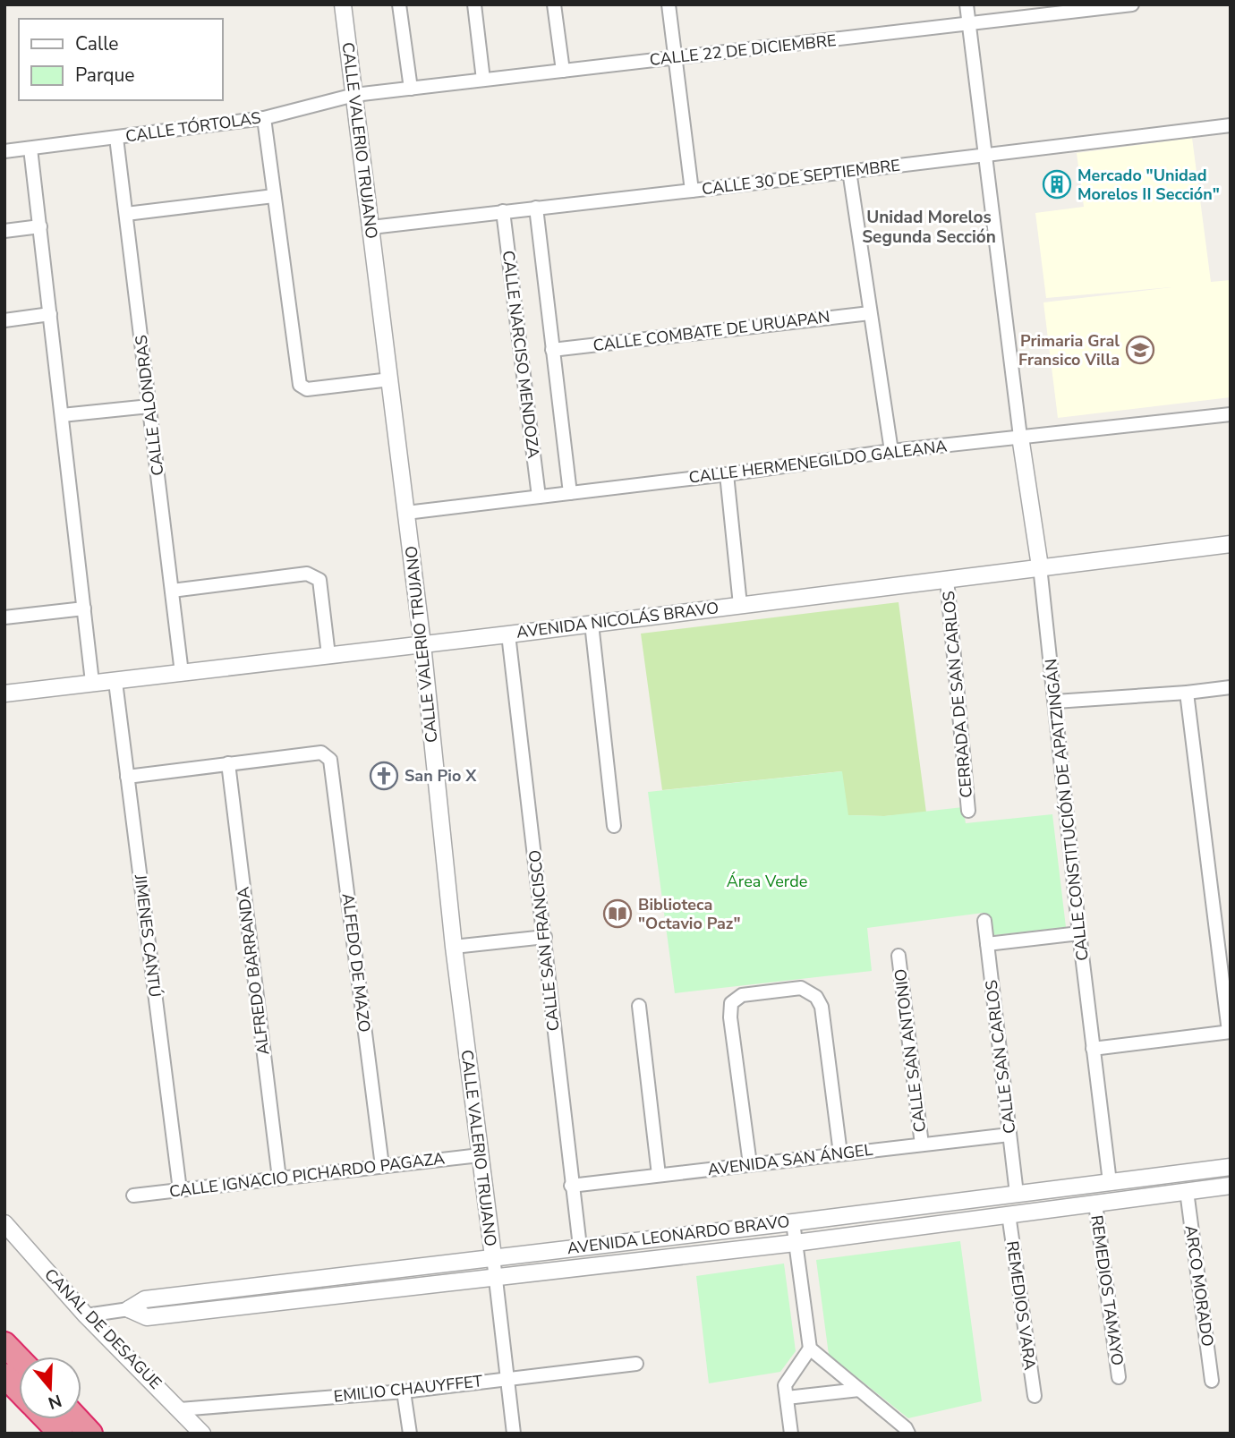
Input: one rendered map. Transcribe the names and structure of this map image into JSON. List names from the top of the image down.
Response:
{
  "streets": {
    "street": [
      "CALLE 22 DE DICIEMBRE",
      "CALLE TÓRTOLAS",
      "CALLE VALERIO TRUJANO",
      "CALLE 30 DE SEPTIEMBRE",
      "CALLE COMBATE DE URUAPAN",
      "CALLE NARCISO MENDOZA",
      "CALLE ALONDRAS",
      "CALLE HERMENEGILDO GALEANA",
      "AVENIDA NICOLÁS BRAVO",
      "CERRADA DE SAN CARLOS",
      "CALLE CONSTITUCIÓN DE APATZINGÁN",
      "JIMENES CANTÚ",
      "CALLE SAN FRANCISCO",
      "ALFEDO DE MAZO",
      "ALFREDO BARRANDA",
      "CALLE SAN ANTONIO",
      "CALLE SAN CARLOS",
      "AVENIDA SAN ÁNGEL",
      "CALLE IGNACIO PICHARDO PAGAZA",
      "AVENIDA LEONARDO BRAVO",
      "ARCO MORADO",
      "REMEDIOS TAMAYO",
      "REMEDIOS VARA",
      "CANAL DE DESAGUE",
      "EMILIO CHAUYFFET"
    ]
  },
  "crossings": [
    ["CALLE 22 DE DICIEMBRE", "CALLE TÓRTOLAS"],
    ["CALLE 22 DE DICIEMBRE", "CALLE VALERIO TRUJANO"],
    ["CALLE TÓRTOLAS", "CALLE VALERIO TRUJANO"],
    ["CALLE TÓRTOLAS", "CALLE ALONDRAS"],
    ["CALLE VALERIO TRUJANO", "CALLE 30 DE SEPTIEMBRE"],
    ["CALLE VALERIO TRUJANO", "CALLE HERMENEGILDO GALEANA"],
    ["CALLE VALERIO TRUJANO", "AVENIDA NICOLÁS BRAVO"],
    ["CALLE VALERIO TRUJANO", "CALLE IGNACIO PICHARDO PAGAZA"],
    ["CALLE VALERIO TRUJANO", "AVENIDA LEONARDO BRAVO"],
    ["CALLE VALERIO TRUJANO", "EMILIO CHAUYFFET"],
    ["CALLE 30 DE SEPTIEMBRE", "CALLE NARCISO MENDOZA"],
    ["CALLE COMBATE DE URUAPAN", "CALLE NARCISO MENDOZA"],
    ["CALLE NARCISO MENDOZA", "CALLE HERMENEGILDO GALEANA"],
    ["CALLE ALONDRAS", "AVENIDA NICOLÁS BRAVO"],
    ["CALLE HERMENEGILDO GALEANA", "CALLE CONSTITUCIÓN DE APATZINGÁN"],
    ["AVENIDA NICOLÁS BRAVO", "CERRADA DE SAN CARLOS"],
    ["AVENIDA NICOLÁS BRAVO", "CALLE CONSTITUCIÓN DE APATZINGÁN"],
    ["AVENIDA NICOLÁS BRAVO", "JIMENES CANTÚ"],
    ["AVENIDA NICOLÁS BRAVO", "CALLE SAN FRANCISCO"],
    ["CALLE CONSTITUCIÓN DE APATZINGÁN", "AVENIDA LEONARDO BRAVO"],
    ["JIMENES CANTÚ", "CALLE IGNACIO PICHARDO PAGAZA"],
    ["CALLE SAN FRANCISCO", "AVENIDA SAN ÁNGEL"],
    ["CALLE SAN FRANCISCO", "AVENIDA LEONARDO BRAVO"],
    ["ALFEDO DE MAZO", "ALFREDO BARRANDA"],
    ["ALFEDO DE MAZO", "CALLE IGNACIO PICHARDO PAGAZA"],
    ["ALFREDO BARRANDA", "CALLE IGNACIO PICHARDO PAGAZA"],
    ["CALLE SAN ANTONIO", "AVENIDA SAN ÁNGEL"],
    ["CALLE SAN CARLOS", "AVENIDA SAN ÁNGEL"],
    ["CALLE SAN CARLOS", "AVENIDA LEONARDO BRAVO"],
    ["AVENIDA LEONARDO BRAVO", "ARCO MORADO"],
    ["AVENIDA LEONARDO BRAVO", "REMEDIOS TAMAYO"],
    ["AVENIDA LEONARDO BRAVO", "REMEDIOS VARA"],
    ["AVENIDA LEONARDO BRAVO", "CANAL DE DESAGUE"],
    ["CANAL DE DESAGUE", "EMILIO CHAUYFFET"]
  ],
  "districts": ["Unidad Morelos Segunda Sección"],
  "parks": ["Área Verde"],
  "places": {
    "building": ["Mercado \"Unidad Morelos II Sección\""],
    "school or university": ["Primaria Gral Fransico Villa"],
    "church": ["San Pio X"],
    "library": ["Biblioteca \"Octavio Paz\""]
  },
  "legend": ["Calle", "Parque"],
  "north": "bottom"
}
